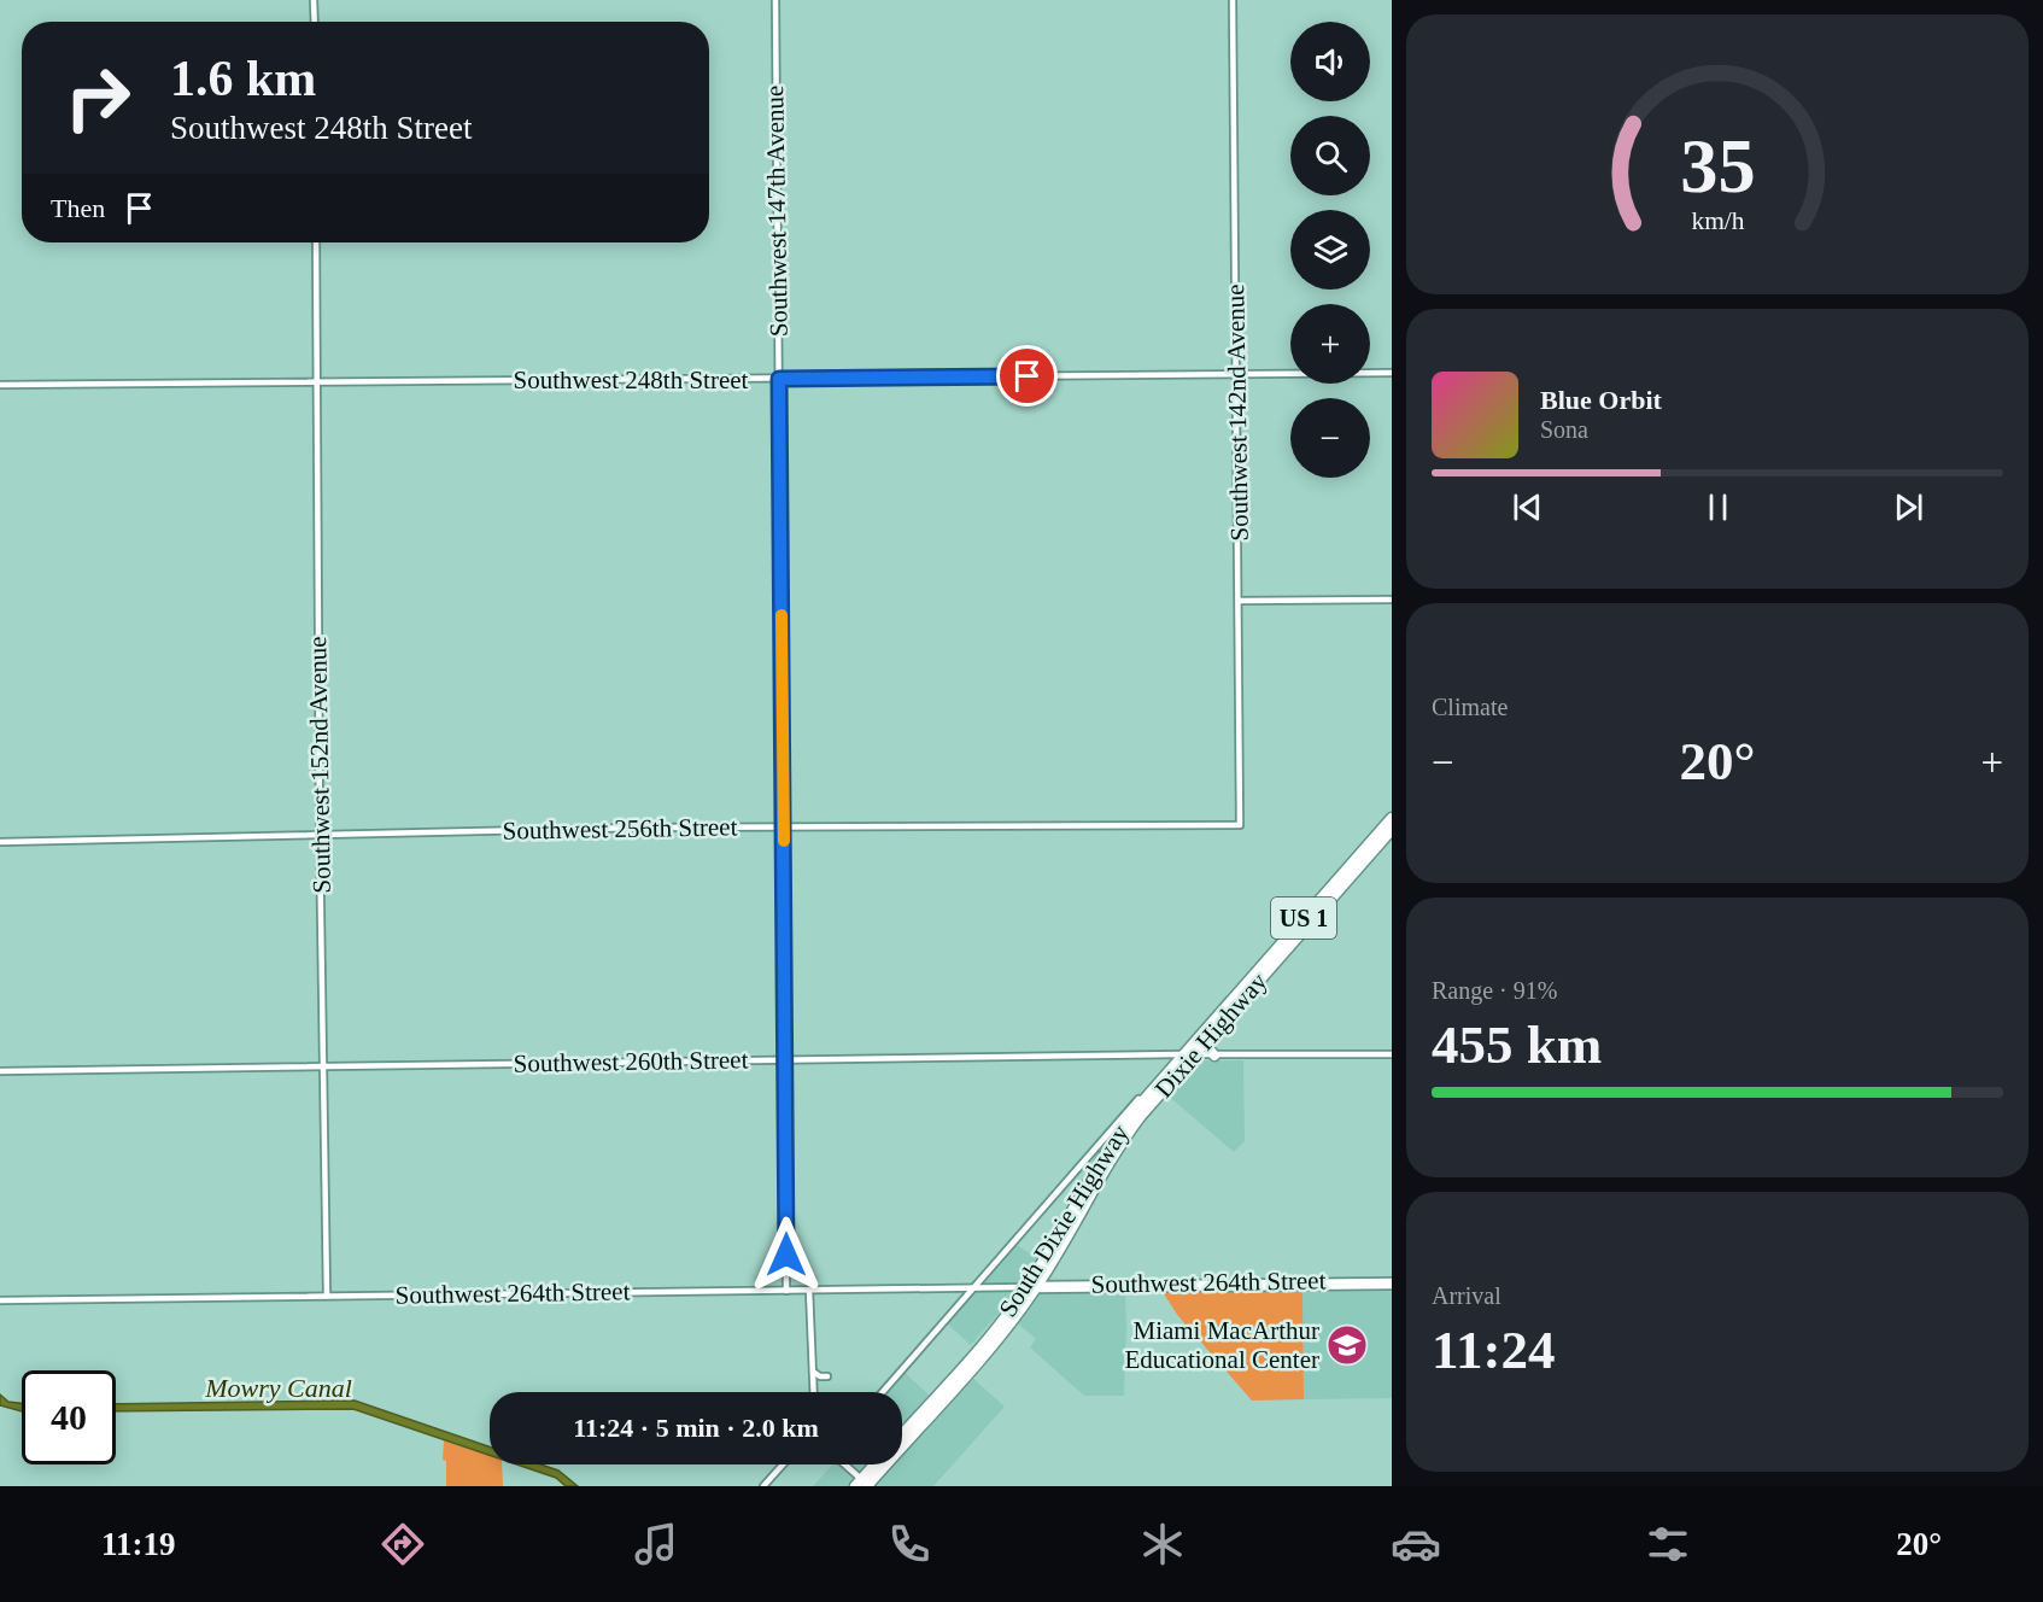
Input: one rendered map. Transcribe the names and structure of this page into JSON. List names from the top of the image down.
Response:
{
  "streets": {
    "highway": ["US 1", "Dixie Highway", "South Dixie Highway"],
    "street": [
      "Southwest 147th Avenue",
      "Southwest 248th Street",
      "Southwest 142nd Avenue",
      "Southwest 152nd Avenue",
      "Southwest 256th Street",
      "Southwest 260th Street",
      "Southwest 264th Street"
    ]
  },
  "crossings": [
    ["Southwest 147th Avenue", "Southwest 248th Street"],
    ["Southwest 147th Avenue", "Southwest 256th Street"],
    ["Southwest 147th Avenue", "Southwest 260th Street"],
    ["Southwest 147th Avenue", "Southwest 264th Street"],
    ["Southwest 248th Street", "Southwest 142nd Avenue"],
    ["Southwest 248th Street", "Southwest 152nd Avenue"],
    ["Southwest 142nd Avenue", "Southwest 256th Street"],
    ["Southwest 152nd Avenue", "Southwest 256th Street"],
    ["Southwest 152nd Avenue", "Southwest 260th Street"],
    ["Southwest 152nd Avenue", "Southwest 264th Street"],
    ["Dixie Highway", "Southwest 260th Street"],
    ["Dixie Highway", "South Dixie Highway"],
    ["South Dixie Highway", "Southwest 264th Street"]
  ],
  "water": ["Mowry Canal"],
  "places": {
    "school or university": ["Miami MacArthur Educational Center"]
  },
  "page": {
    "map_buttons": ["+", "−"],
    "turn": ["1.6 km", "Southwest 248th Street"],
    "then": "Then",
    "song": ["Blue Orbit", "Sona"],
    "tile": [
      "Climate",
      ["Range · 91%", "455 km"],
      ["Arrival", "11:24"]
    ],
    "heat": ["−", "20°", "+"],
    "limit": "40",
    "trip": "11:24 · 5 min · 2.0 km",
    "tabs": ["11:19", "20°"],
    "gauge": ["35", "km/h"]
  }
}
